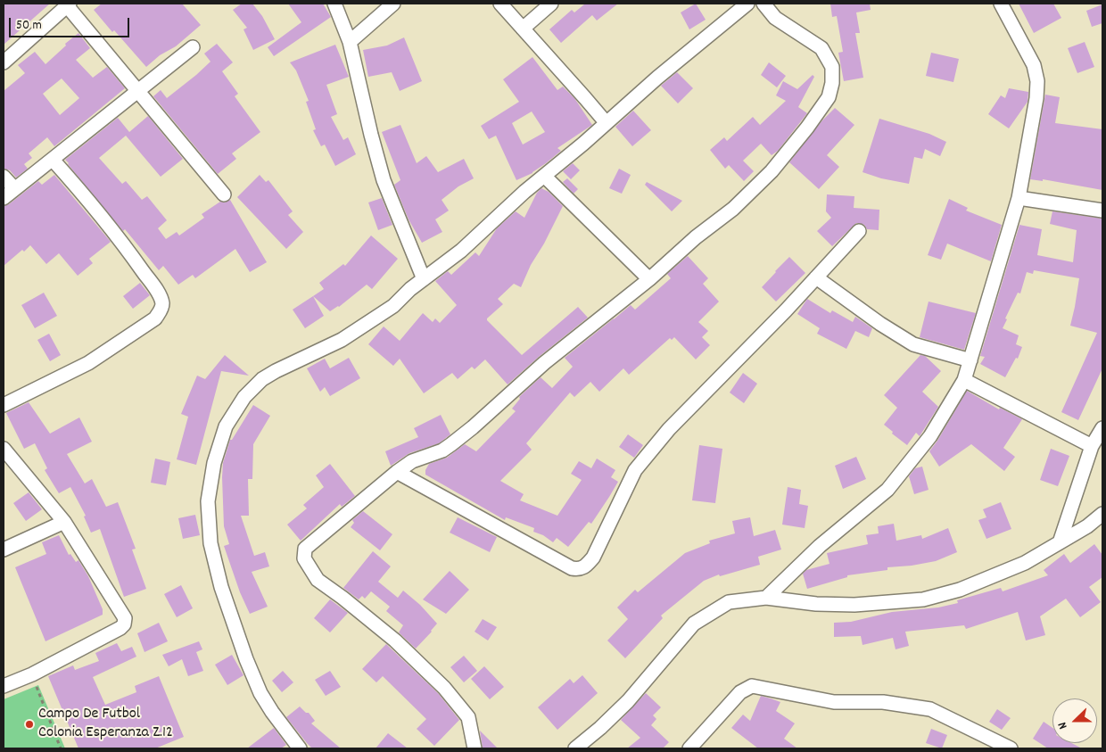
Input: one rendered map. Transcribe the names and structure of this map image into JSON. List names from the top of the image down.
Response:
{
  "places": ["Campo De Futbol Colonia Esperanza Z.12"],
  "scale_bar": "50 m",
  "north": "left"
}
